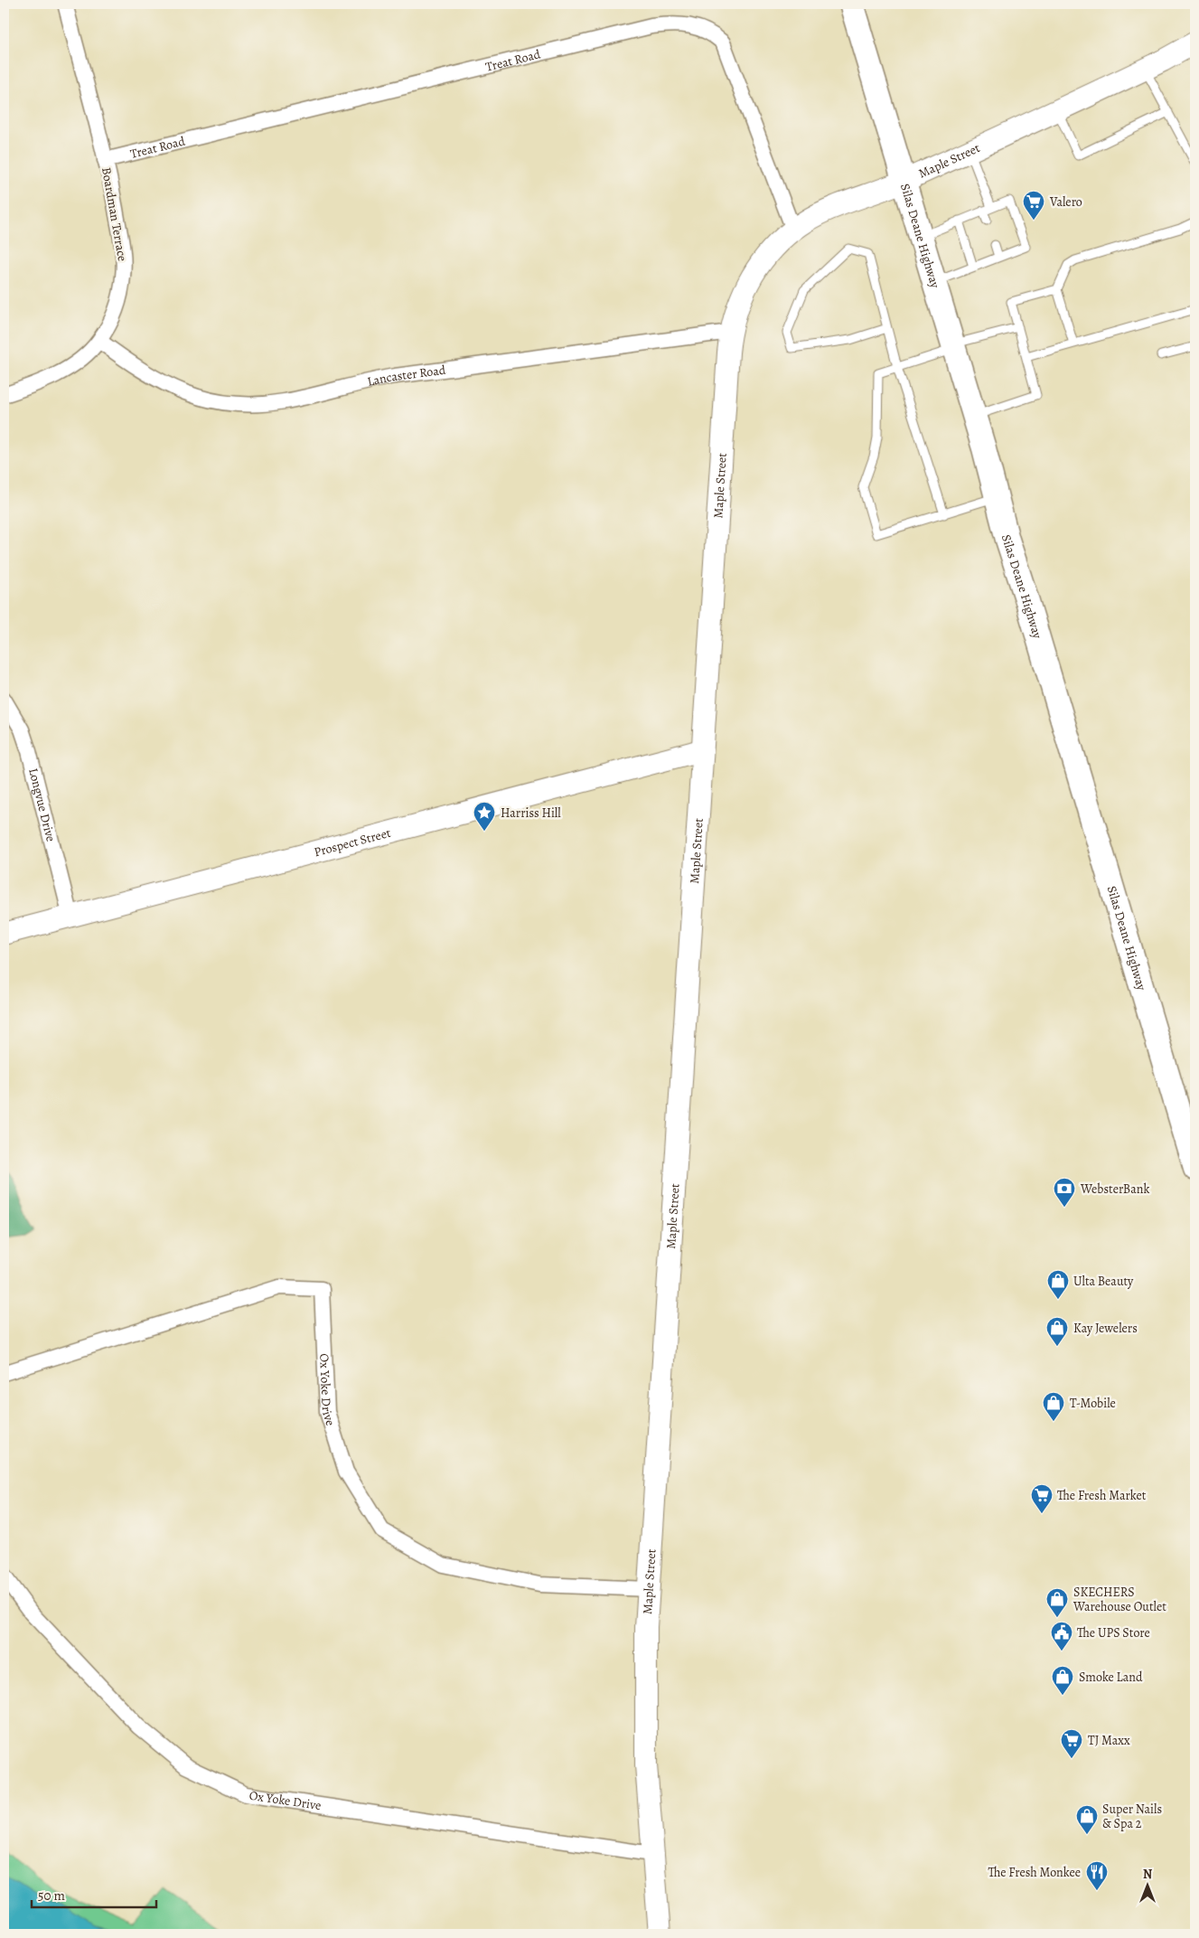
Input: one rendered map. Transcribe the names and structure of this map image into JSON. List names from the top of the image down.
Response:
{
  "streets": {
    "main road": ["Maple Street", "Silas Deane Highway", "Prospect Street"],
    "street": [
      "Treat Road",
      "Boardman Terrace",
      "Lancaster Road",
      "Longvue Drive",
      "Ox Yoke Drive"
    ]
  },
  "crossings": [
    ["Treat Road", "Maple Street"],
    ["Treat Road", "Boardman Terrace"],
    ["Maple Street", "Silas Deane Highway"],
    ["Maple Street", "Lancaster Road"],
    ["Maple Street", "Prospect Street"],
    ["Maple Street", "Ox Yoke Drive"],
    ["Boardman Terrace", "Lancaster Road"],
    ["Longvue Drive", "Prospect Street"]
  ],
  "places": {
    "supermarket": ["Valero", "The Fresh Market", "TJ Maxx"],
    "place": ["Harriss Hill"],
    "bank": ["WebsterBank"],
    "shop": [
      "Ulta Beauty",
      "Kay Jewelers",
      "T-Mobile",
      "SKECHERS Warehouse Outlet",
      "Smoke Land",
      "Super Nails & Spa 2"
    ],
    "public building": ["The UPS Store"],
    "restaurant": ["The Fresh Monkee"]
  },
  "scale_bar": "50 m",
  "north": "top"
}
